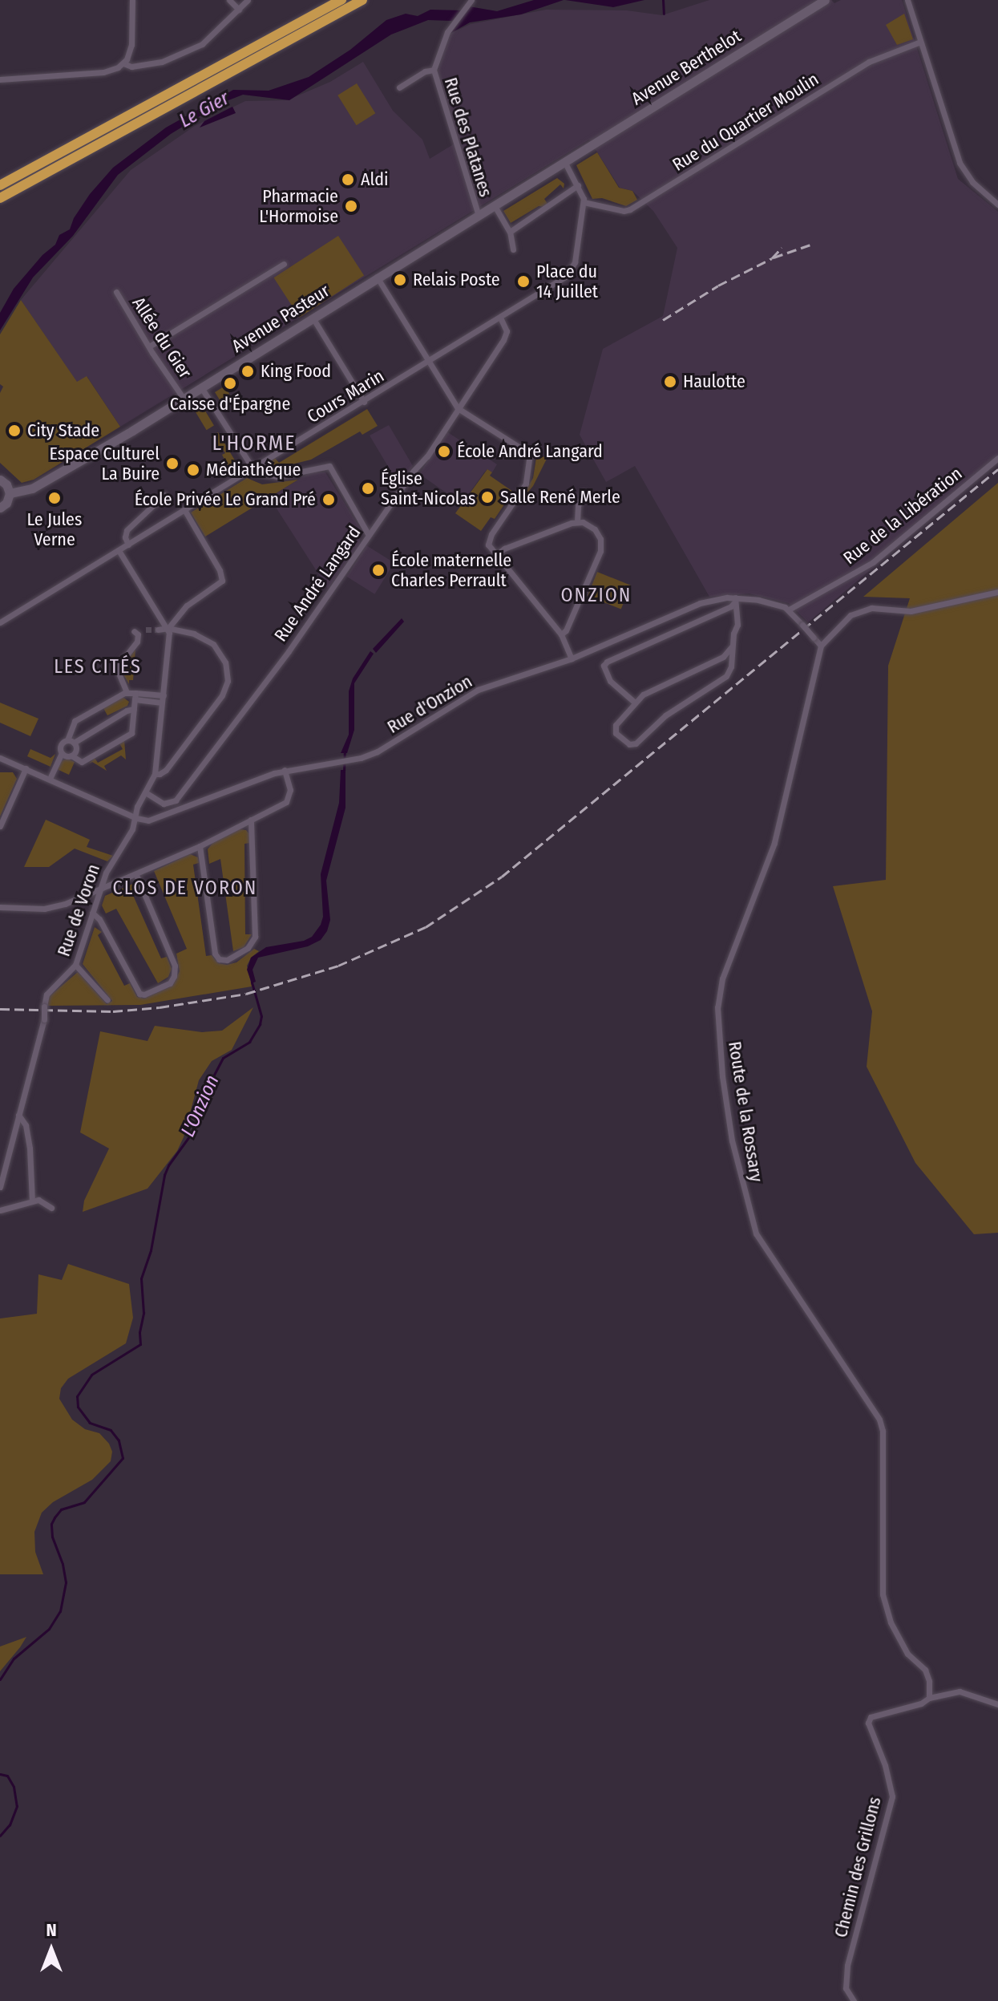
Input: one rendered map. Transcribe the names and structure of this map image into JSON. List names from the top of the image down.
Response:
{
  "streets": {
    "main road": ["Avenue Berthelot", "Avenue Pasteur"],
    "street": [
      "Rue du Quartier Moulin",
      "Rue des Platanes",
      "Allée du Gier",
      "Cours Marin",
      "Rue de la Libération",
      "Rue André Langard",
      "Rue d'Onzion",
      "Rue de Voron",
      "Route de la Rossary",
      "Chemin des Grillons"
    ]
  },
  "crossings": [
    ["Avenue Berthelot", "Avenue Pasteur"],
    ["Avenue Berthelot", "Cours Marin"],
    ["Rue du Quartier Moulin", "Cours Marin"],
    ["Rue des Platanes", "Avenue Pasteur"],
    ["Avenue Pasteur", "Allée du Gier"],
    ["Avenue Pasteur", "Cours Marin"],
    ["Cours Marin", "Rue André Langard"],
    ["Rue de la Libération", "Rue d'Onzion"],
    ["Rue André Langard", "Rue de Voron"],
    ["Rue d'Onzion", "Rue de Voron"],
    ["Route de la Rossary", "Chemin des Grillons"]
  ],
  "districts": [
    "L'HORME",
    "ONZION",
    "LES CITÉS",
    "CLOS DE VORON"
  ],
  "water": ["Le Gier", "L'Onzion"],
  "places": [
    "Aldi",
    "Pharmacie L'Hormoise",
    "Relais Poste",
    "Place du 14 Juillet",
    "King Food",
    "Haulotte",
    "Caisse d'Épargne",
    "City Stade",
    "École André Langard",
    "Espace Culturel La Buire",
    "Médiathèque",
    "Église Saint-Nicolas",
    "Salle René Merle",
    "Le Jules Verne",
    "École Privée Le Grand Pré",
    "École maternelle Charles Perrault"
  ],
  "north": "top"
}
